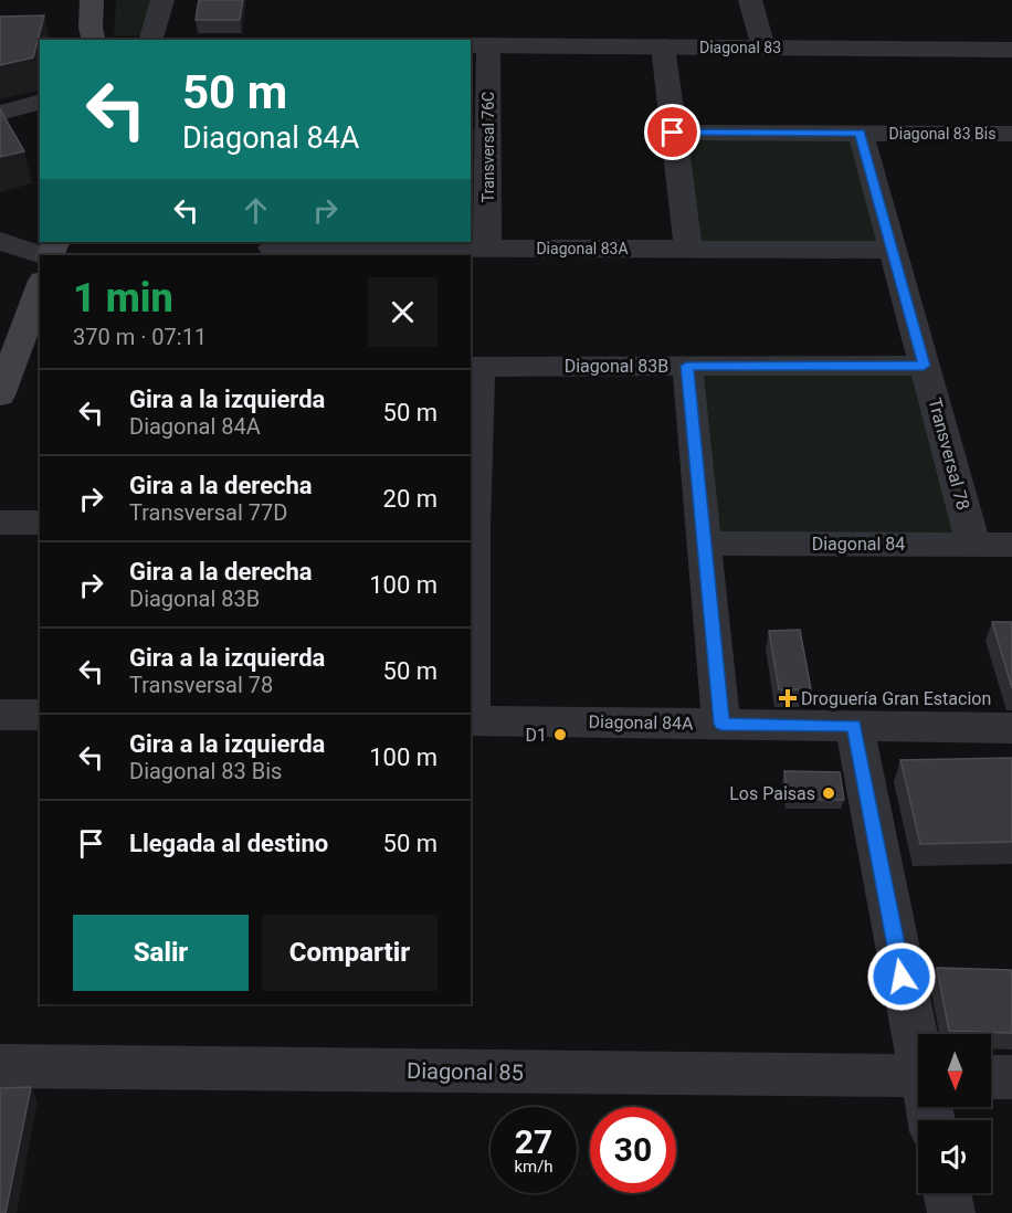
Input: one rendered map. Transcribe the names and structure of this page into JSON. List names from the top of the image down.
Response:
{
  "streets": {
    "street": [
      "Diagonal 83",
      "Diagonal 83 Bis",
      "Transversal 76C",
      "Diagonal 83A",
      "Diagonal 83B",
      "Transversal 78",
      "Diagonal 84",
      "Diagonal 84A",
      "Diagonal 85"
    ]
  },
  "crossings": [
    ["Diagonal 83", "Transversal 76C"],
    ["Diagonal 83 Bis", "Transversal 78"],
    ["Transversal 76C", "Diagonal 83A"],
    ["Diagonal 83A", "Transversal 78"],
    ["Diagonal 83B", "Transversal 78"],
    ["Transversal 78", "Diagonal 84"]
  ],
  "places": {
    "health": ["Droguería Gran Estacion"],
    "other": ["D1", "Los Paisas"]
  },
  "north": "bottom",
  "page": {
    "turn": ["50 m", "Diagonal 84A"],
    "heading": ["1 min", "370 m · 07:11"],
    "list": [
      {
        "name": "Gira a la izquierda",
        "note": "Diagonal 84A",
        "value": "50 m"
      },
      {
        "name": "Gira a la derecha",
        "note": "Transversal 77D",
        "value": "20 m"
      },
      {
        "name": "Gira a la derecha",
        "note": "Diagonal 83B",
        "value": "100 m"
      },
      {
        "name": "Gira a la izquierda",
        "note": "Transversal 78",
        "value": "50 m"
      },
      {
        "name": "Gira a la izquierda",
        "note": "Diagonal 83 Bis",
        "value": "100 m"
      },
      {
        "name": "Llegada al destino",
        "value": "50 m"
      }
    ],
    "buttons": ["Salir", "Compartir"],
    "speed": "27 km/h",
    "limit": "30"
  }
}
